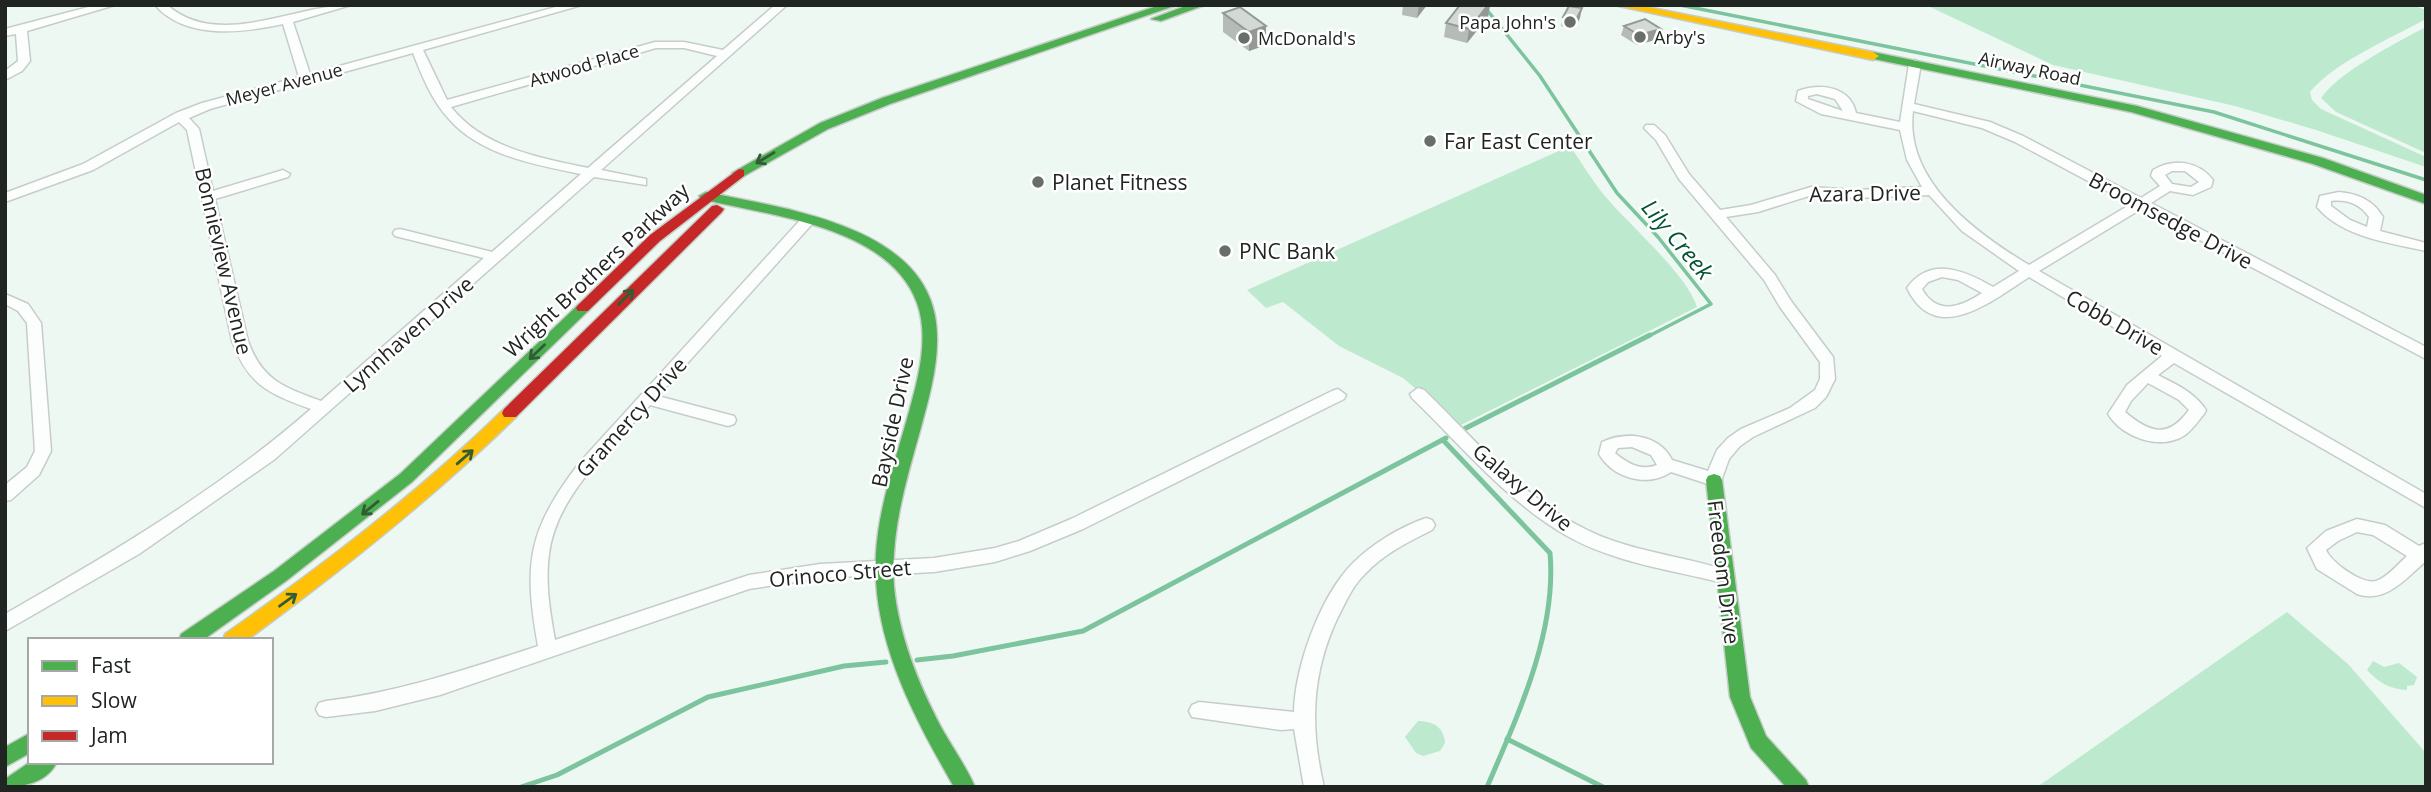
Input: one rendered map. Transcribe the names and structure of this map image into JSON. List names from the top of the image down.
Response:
{
  "streets": {
    "main road": [
      "Airway Road",
      "Wright Brothers Parkway",
      "Bayside Drive",
      "Freedom Drive"
    ],
    "street": [
      "Atwood Place",
      "Meyer Avenue",
      "Azara Drive",
      "Broomsedge Drive",
      "Bonnieview Avenue",
      "Cobb Drive",
      "Lynnhaven Drive",
      "Gramercy Drive",
      "Galaxy Drive",
      "Orinoco Street"
    ]
  },
  "crossings": [
    ["Atwood Place", "Lynnhaven Drive"],
    ["Airway Road", "Cobb Drive"],
    ["Meyer Avenue", "Bonnieview Avenue"],
    ["Azara Drive", "Cobb Drive"],
    ["Azara Drive", "Freedom Drive"],
    ["Broomsedge Drive", "Cobb Drive"],
    ["Bonnieview Avenue", "Lynnhaven Drive"],
    ["Wright Brothers Parkway", "Bayside Drive"],
    ["Gramercy Drive", "Bayside Drive"],
    ["Gramercy Drive", "Orinoco Street"],
    ["Bayside Drive", "Orinoco Street"],
    ["Galaxy Drive", "Freedom Drive"]
  ],
  "water": ["Lily Creek"],
  "places": [
    "Papa John's",
    "Arby's",
    "McDonald's",
    "Far East Center",
    "Planet Fitness",
    "PNC Bank"
  ],
  "legend": ["Fast", "Slow", "Jam"]
}
